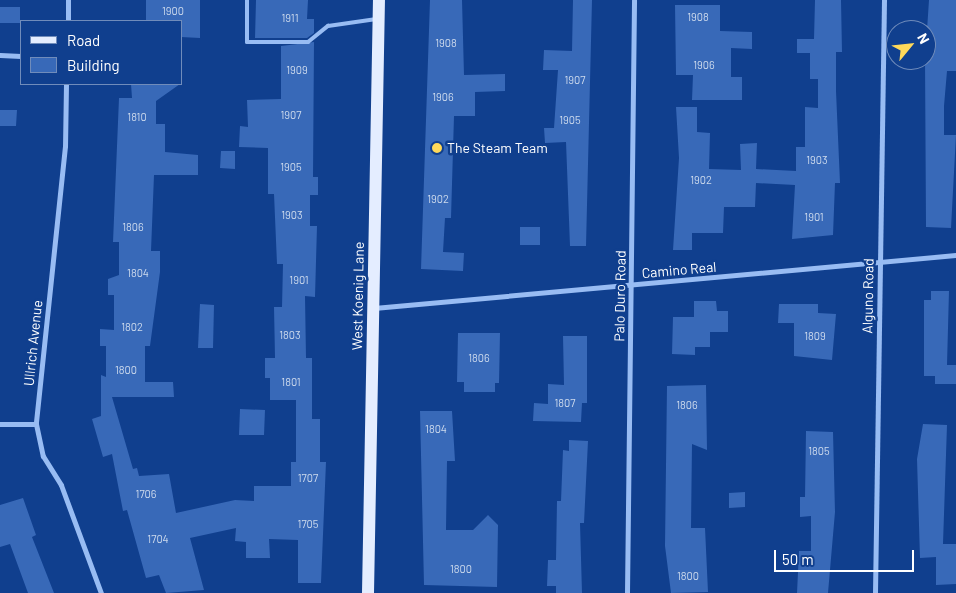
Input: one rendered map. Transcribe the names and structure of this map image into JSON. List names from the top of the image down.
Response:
{
  "streets": {
    "main road": ["West Koenig Lane"],
    "street": [
      "Camino Real",
      "Palo Duro Road",
      "Alguno Road",
      "Ullrich Avenue"
    ]
  },
  "crossings": [
    ["Camino Real", "West Koenig Lane"],
    ["Camino Real", "Palo Duro Road"],
    ["Camino Real", "Alguno Road"]
  ],
  "places": ["The Steam Team"],
  "house_numbers": [
    "1900",
    "1908",
    "1911",
    "1908",
    "1906",
    "1909",
    "1907",
    "1906",
    "1907",
    "1810",
    "1905",
    "1903",
    "1905",
    "1902",
    "1902",
    "1903",
    "1901",
    "1806",
    "1804",
    "1901",
    "1802",
    "1803",
    "1809",
    "1806",
    "1800",
    "1801",
    "1807",
    "1806",
    "1804",
    "1805",
    "1707",
    "1706",
    "1705",
    "1704",
    "1800",
    "1800"
  ],
  "legend": ["Road", "Building"],
  "scale_bar": "50 m",
  "north": "top right"
}
